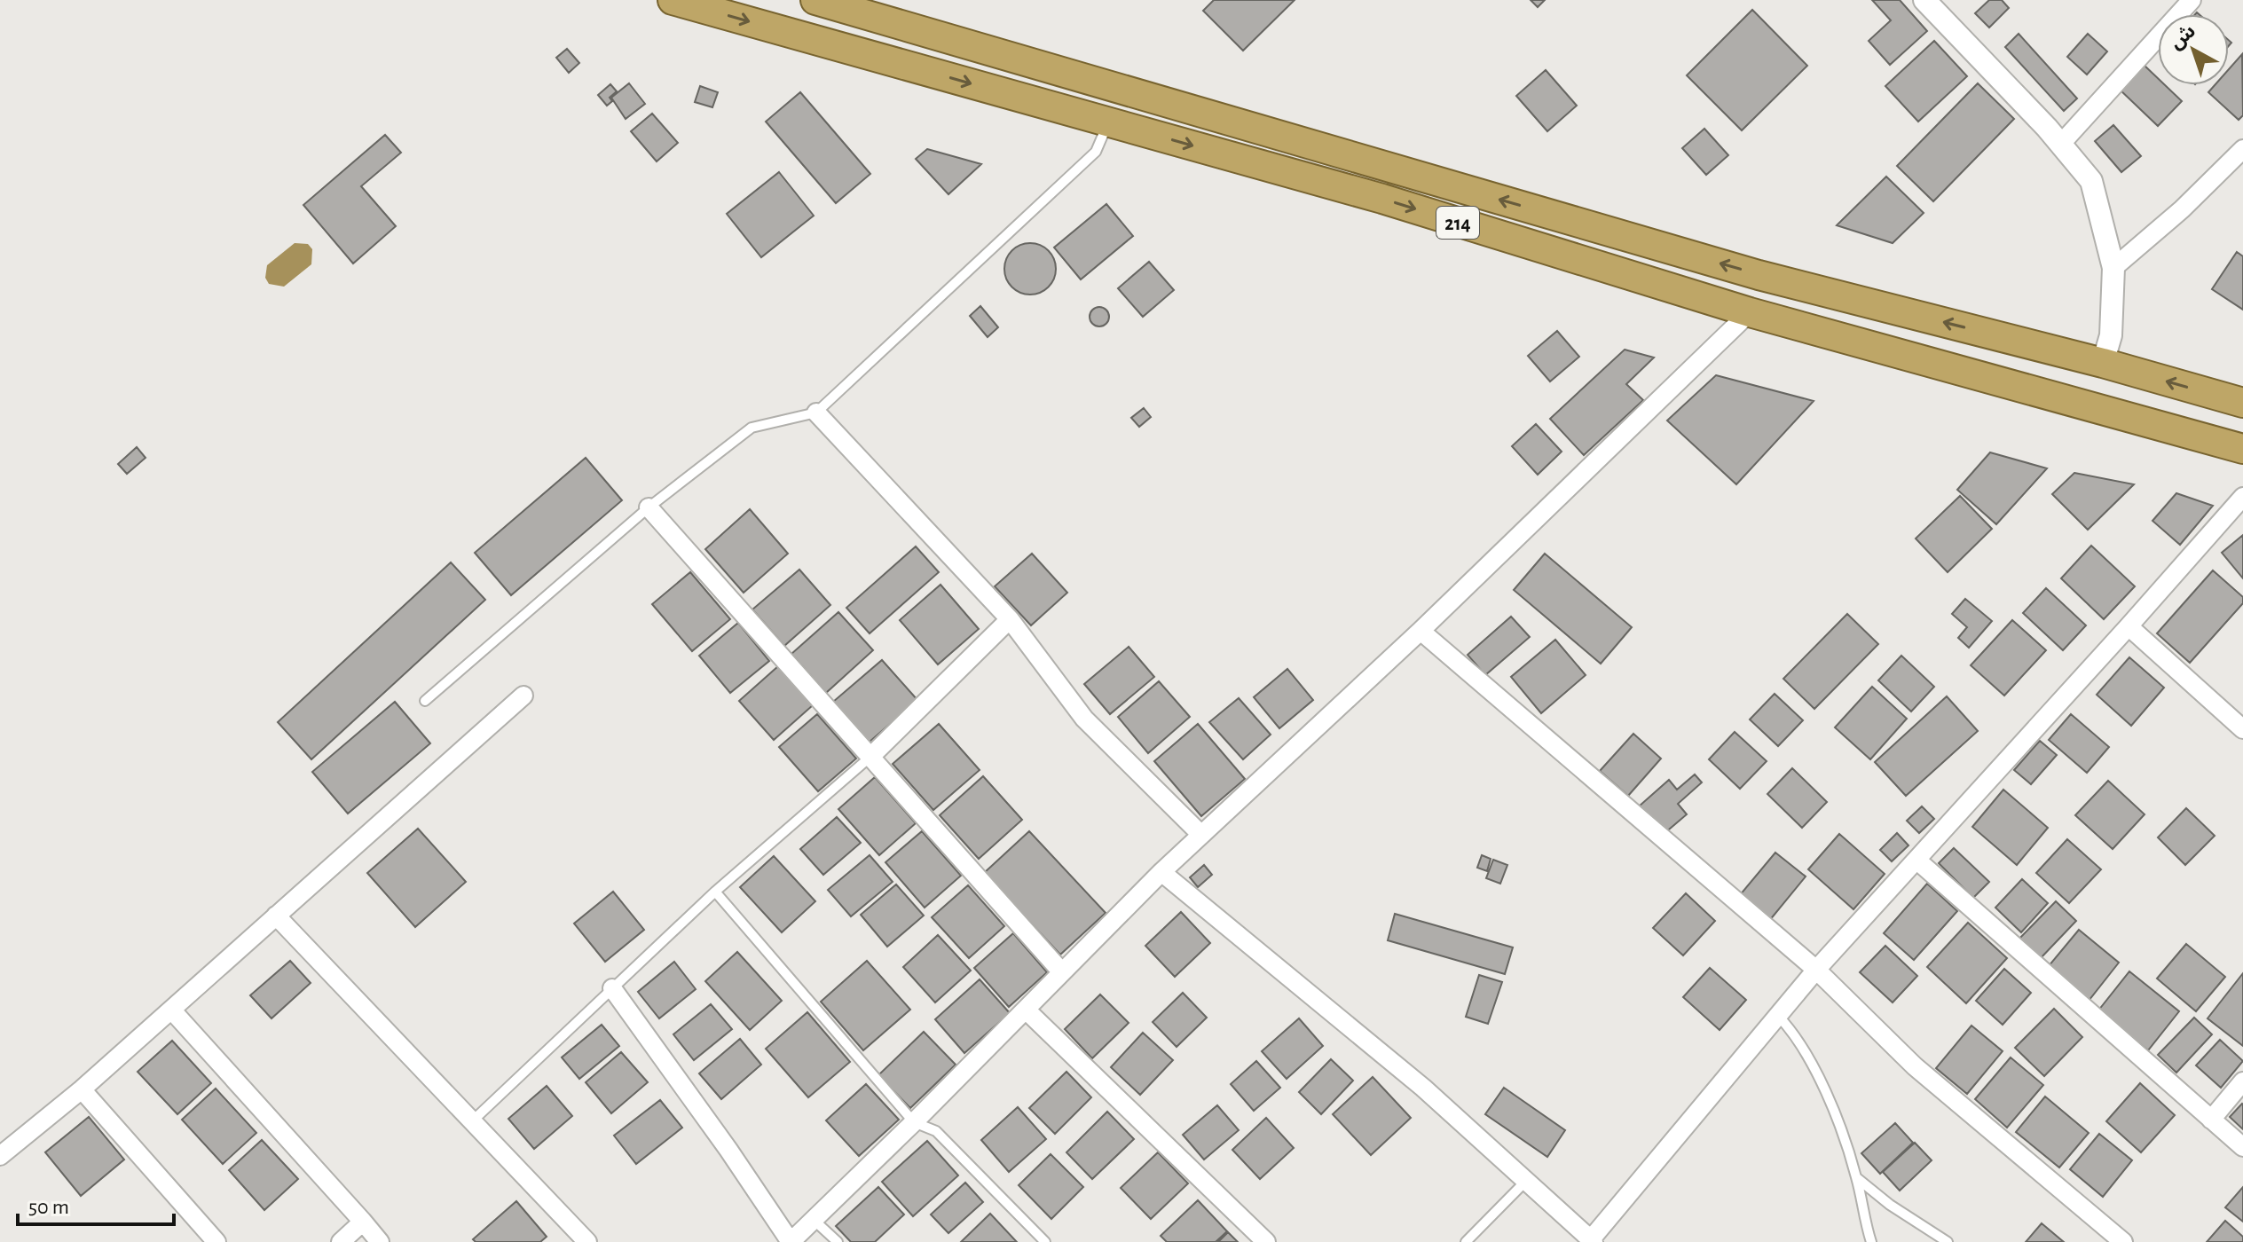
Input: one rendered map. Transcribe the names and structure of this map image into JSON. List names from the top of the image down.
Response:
{
  "streets": {
    "highway": ["214"]
  },
  "scale_bar": "50 m",
  "north": "top left"
}
